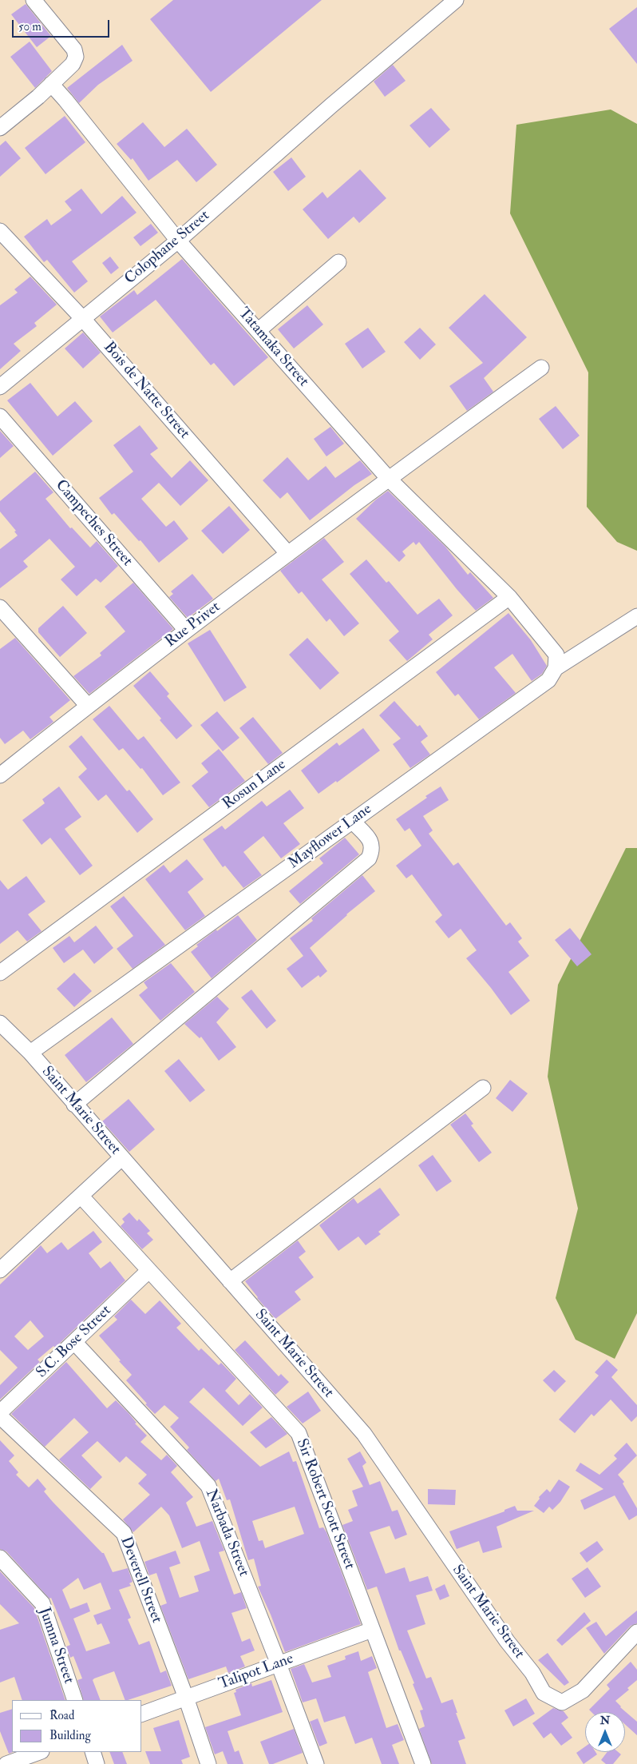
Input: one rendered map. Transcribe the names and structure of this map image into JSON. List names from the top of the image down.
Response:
{
  "streets": {
    "street": [
      "Colophane Street",
      "Tatamaka Street",
      "Bois de Natte Street",
      "Campeches Street",
      "Rue Privet",
      "Rosun Lane",
      "Mayflower Lane",
      "Saint Marie Street",
      "S.C. Bose Street",
      "Sir Robert Scott Street",
      "Narbada Street",
      "Deverell Street",
      "Jumna Street",
      "Talipot Lane"
    ]
  },
  "crossings": [
    ["Colophane Street", "Tatamaka Street"],
    ["Colophane Street", "Bois de Natte Street"],
    ["Tatamaka Street", "Rue Privet"],
    ["Tatamaka Street", "Rosun Lane"],
    ["Bois de Natte Street", "Rue Privet"],
    ["Campeches Street", "Rue Privet"],
    ["Mayflower Lane", "Saint Marie Street"],
    ["S.C. Bose Street", "Sir Robert Scott Street"],
    ["S.C. Bose Street", "Narbada Street"],
    ["Sir Robert Scott Street", "Talipot Lane"],
    ["Narbada Street", "Talipot Lane"],
    ["Deverell Street", "Talipot Lane"]
  ],
  "legend": ["Road", "Building"],
  "scale_bar": "50 m",
  "north": "top"
}
